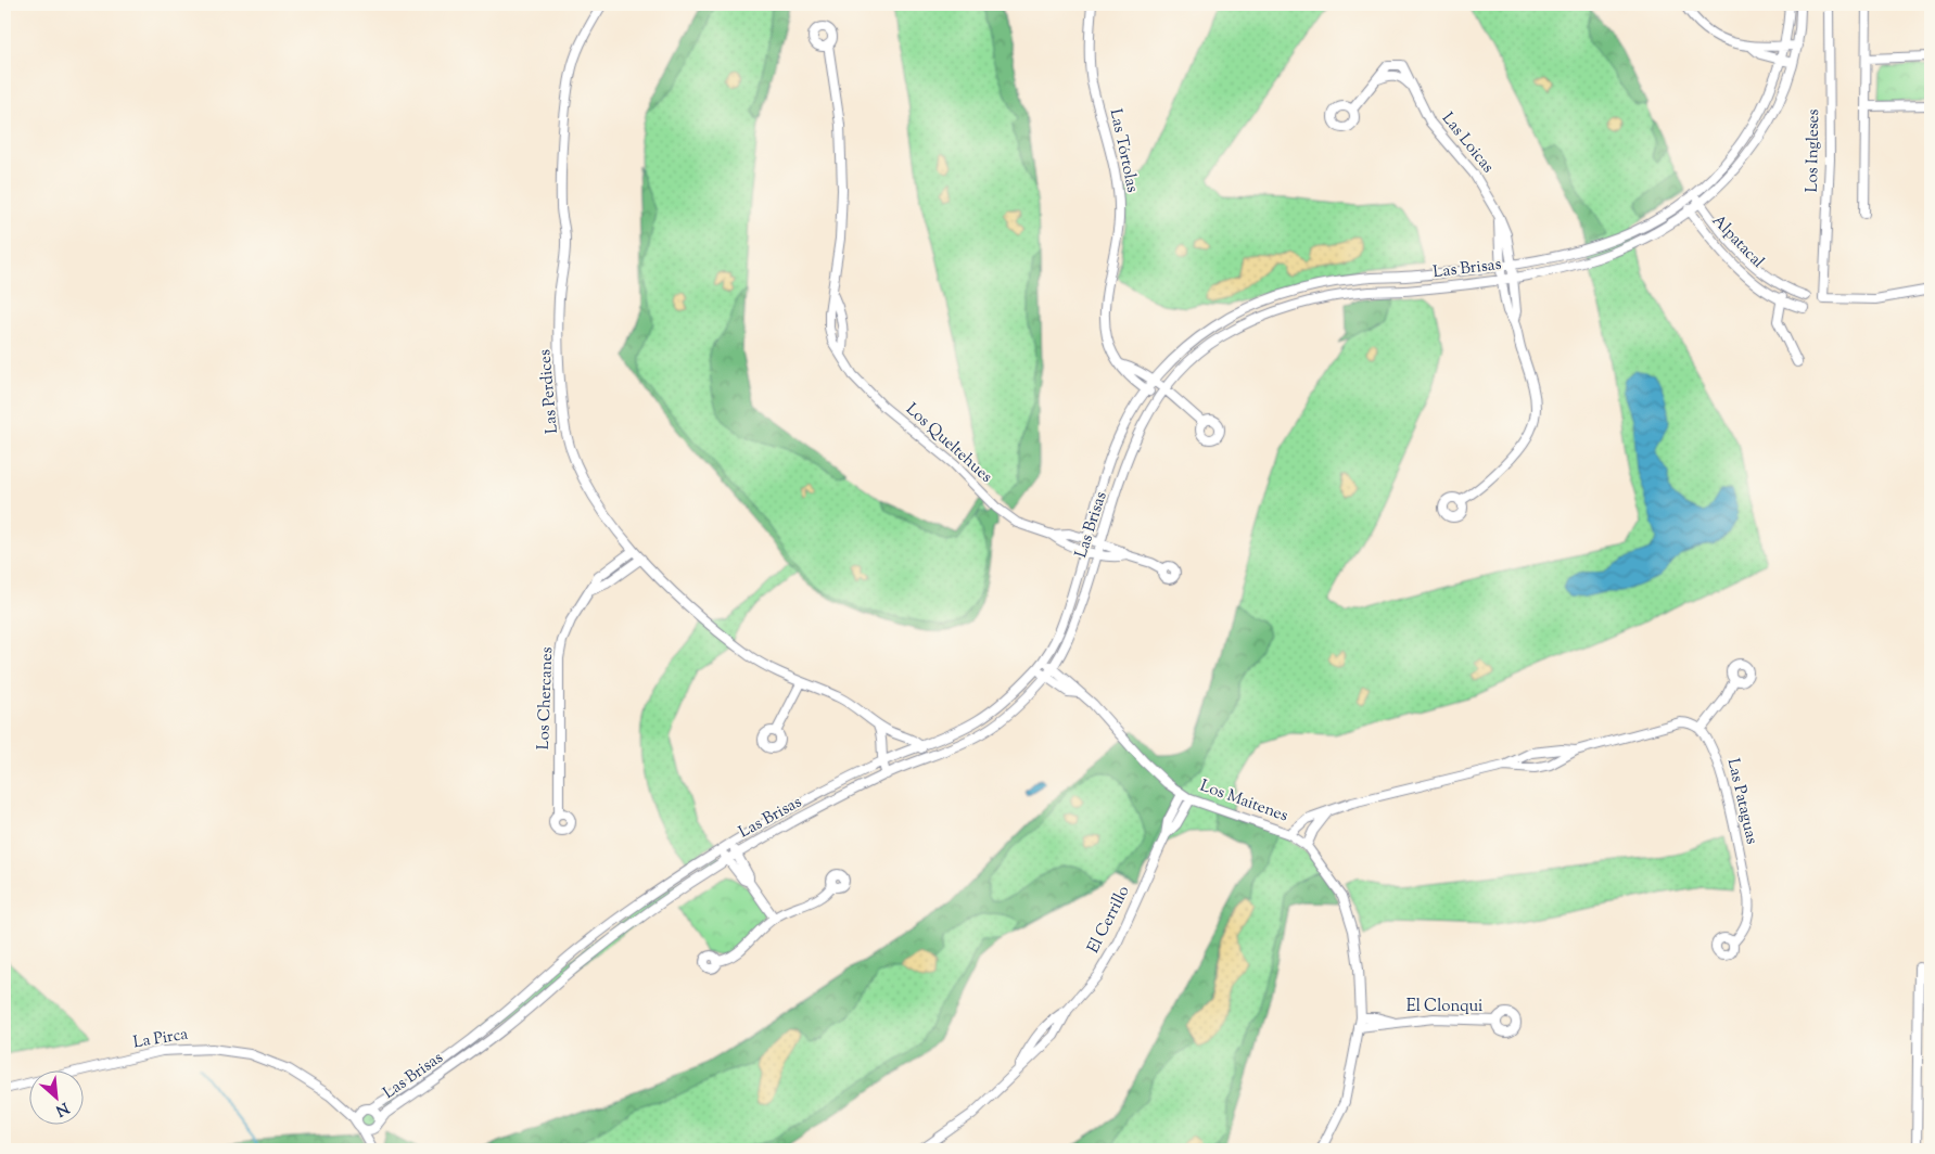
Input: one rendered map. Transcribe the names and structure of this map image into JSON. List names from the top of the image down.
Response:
{
  "streets": {
    "street": [
      "Las Loicas",
      "Las Tórtolas",
      "Los Ingleses",
      "Alpatacal",
      "Las Brisas",
      "Las Perdices",
      "Los Queltehues",
      "Los Chercanes",
      "Los Maitenes",
      "Las Pataguas",
      "El Cerrillo",
      "El Clonqui",
      "La Pirca"
    ]
  },
  "crossings": [
    ["Las Loicas", "Las Brisas"],
    ["Las Tórtolas", "Las Brisas"],
    ["Alpatacal", "Las Brisas"],
    ["Las Brisas", "Las Perdices"],
    ["Las Brisas", "Los Queltehues"],
    ["Las Brisas", "Los Maitenes"],
    ["Las Brisas", "La Pirca"],
    ["Las Perdices", "Los Chercanes"],
    ["Los Maitenes", "El Cerrillo"],
    ["Los Maitenes", "El Clonqui"]
  ],
  "north": "bottom right"
}
